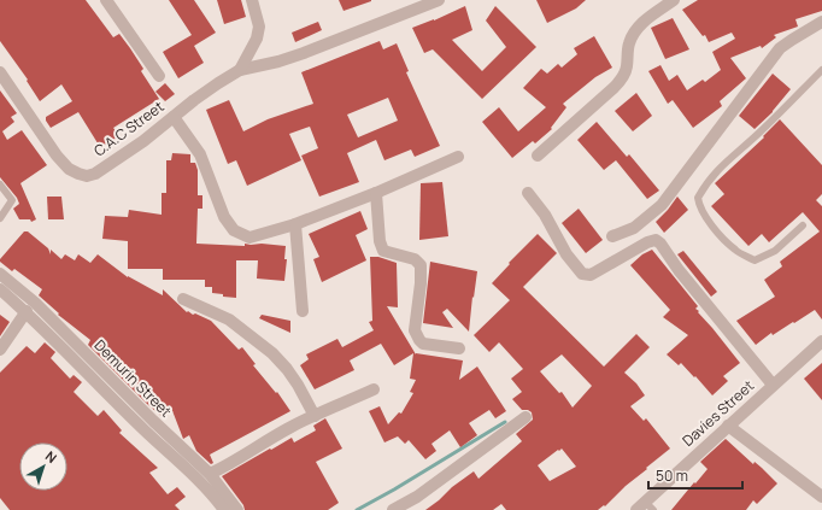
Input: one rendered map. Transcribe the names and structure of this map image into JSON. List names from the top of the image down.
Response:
{
  "streets": {
    "street": ["C.A.C Street", "Demurin Street", "Davies Street"]
  },
  "scale_bar": "50 m",
  "north": "top right"
}
